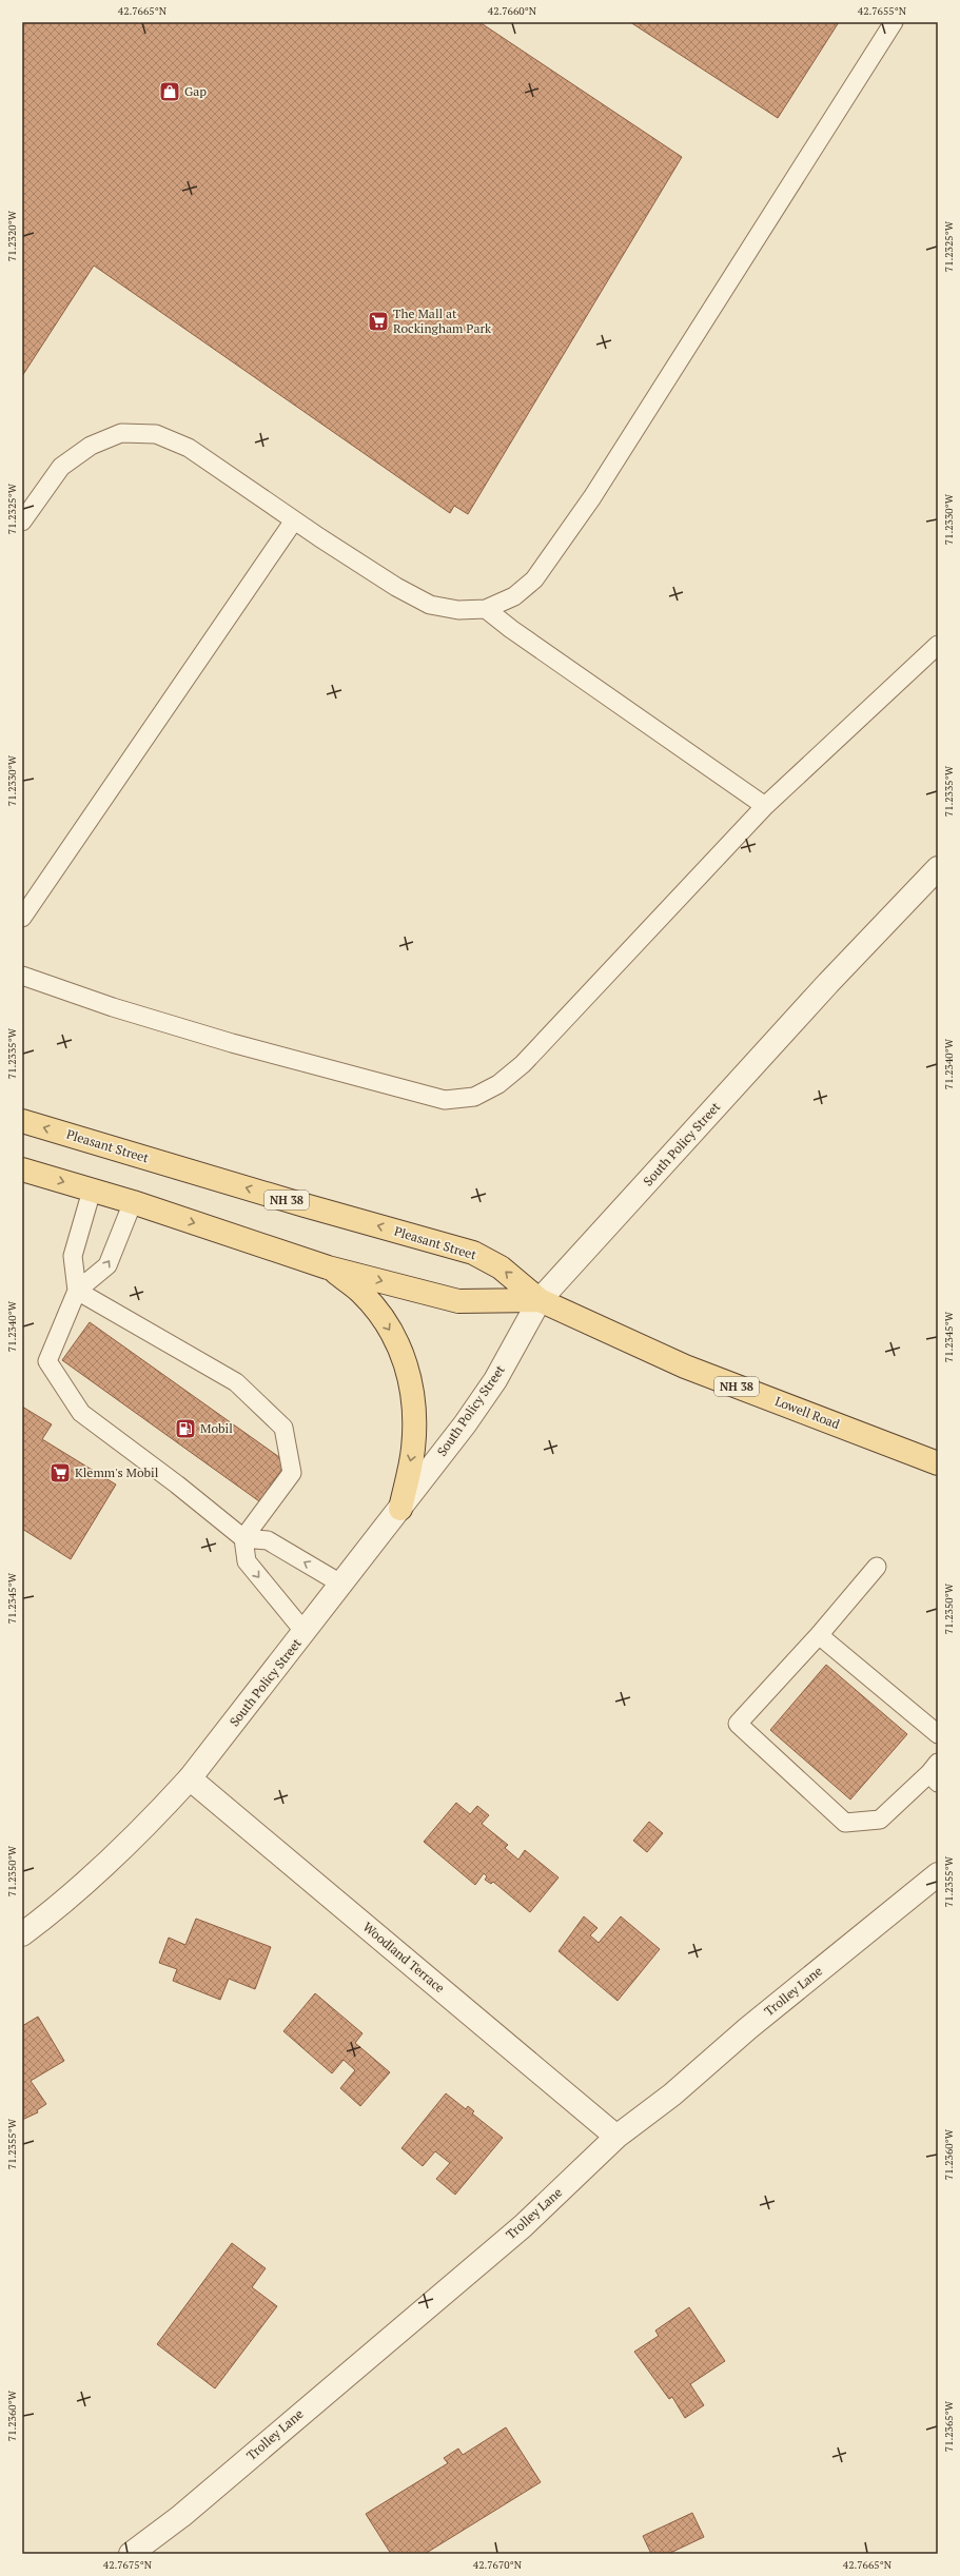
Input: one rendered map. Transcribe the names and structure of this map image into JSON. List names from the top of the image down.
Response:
{
  "streets": {
    "main road": ["Pleasant Street", "NH 38", "Lowell Road"],
    "street": ["South Policy Street", "Woodland Terrace", "Trolley Lane"]
  },
  "crossings": [
    ["South Policy Street", "Pleasant Street"],
    ["South Policy Street", "NH 38"],
    ["South Policy Street", "Lowell Road"],
    ["South Policy Street", "Woodland Terrace"],
    ["Pleasant Street", "NH 38"],
    ["Pleasant Street", "Lowell Road"],
    ["NH 38", "Lowell Road"],
    ["Woodland Terrace", "Trolley Lane"]
  ],
  "places": {
    "shop": ["Gap"],
    "supermarket": ["The Mall at Rockingham Park", "Klemm's Mobil"],
    "fuel station": ["Mobil"]
  },
  "coordinates": [
    "42.7665°N",
    "42.7660°N",
    "42.7655°N",
    "71.2320°W",
    "71.2325°W",
    "71.2330°W",
    "71.2335°W",
    "71.2340°W",
    "71.2345°W",
    "71.2350°W",
    "71.2355°W",
    "71.2360°W",
    "71.2365°W",
    "42.7675°N",
    "42.7670°N"
  ]
}
